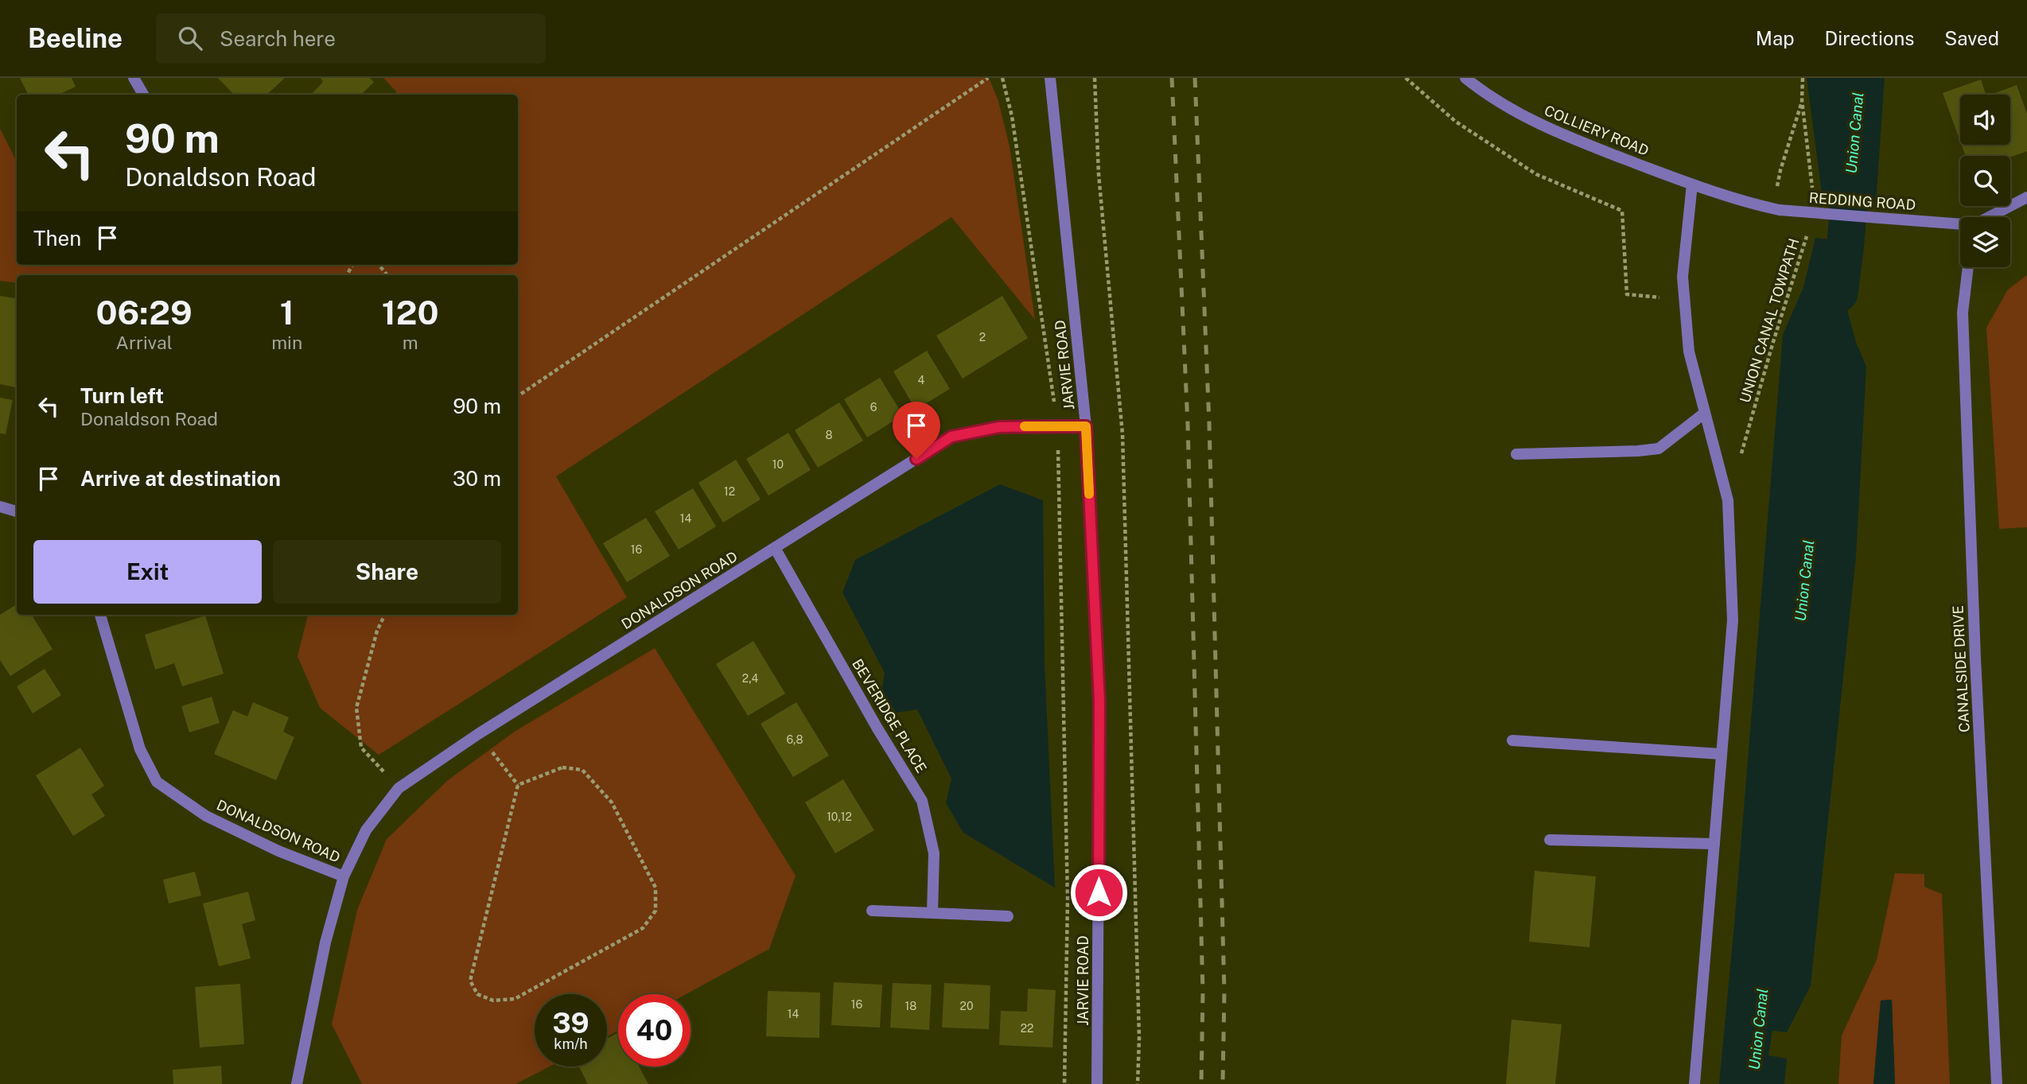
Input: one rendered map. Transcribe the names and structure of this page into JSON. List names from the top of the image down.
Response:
{
  "streets": {
    "street": [
      "COLLIERY ROAD",
      "REDDING ROAD",
      "JARVIE ROAD",
      "DONALDSON ROAD",
      "CANALSIDE DRIVE",
      "BEVERIDGE PLACE"
    ],
    "path": ["UNION CANAL TOWPATH"]
  },
  "crossings": [
    ["COLLIERY ROAD", "REDDING ROAD"],
    ["JARVIE ROAD", "DONALDSON ROAD"],
    ["DONALDSON ROAD", "BEVERIDGE PLACE"]
  ],
  "water": ["Union Canal"],
  "house_numbers": [
    "2",
    "4",
    "6",
    "8",
    "10",
    "12",
    "14",
    "16",
    "2,4",
    "6,8",
    "10,12",
    "16",
    "18",
    "20",
    "14",
    "22"
  ],
  "page": {
    "header": "Beeline",
    "search": "Search here",
    "nav": ["Map", "Directions", "Saved"],
    "turn": ["90 m", "Donaldson Road"],
    "then": "Then",
    "eta": [
      "06:29",
      "Arrival",
      "1",
      "min",
      "120",
      "m"
    ],
    "list": [
      {
        "name": "Turn left",
        "note": "Donaldson Road",
        "value": "90 m"
      },
      {
        "name": "Arrive at destination",
        "value": "30 m"
      }
    ],
    "buttons": ["Exit", "Share"],
    "speed": "39 km/h",
    "limit": "40"
  }
}
